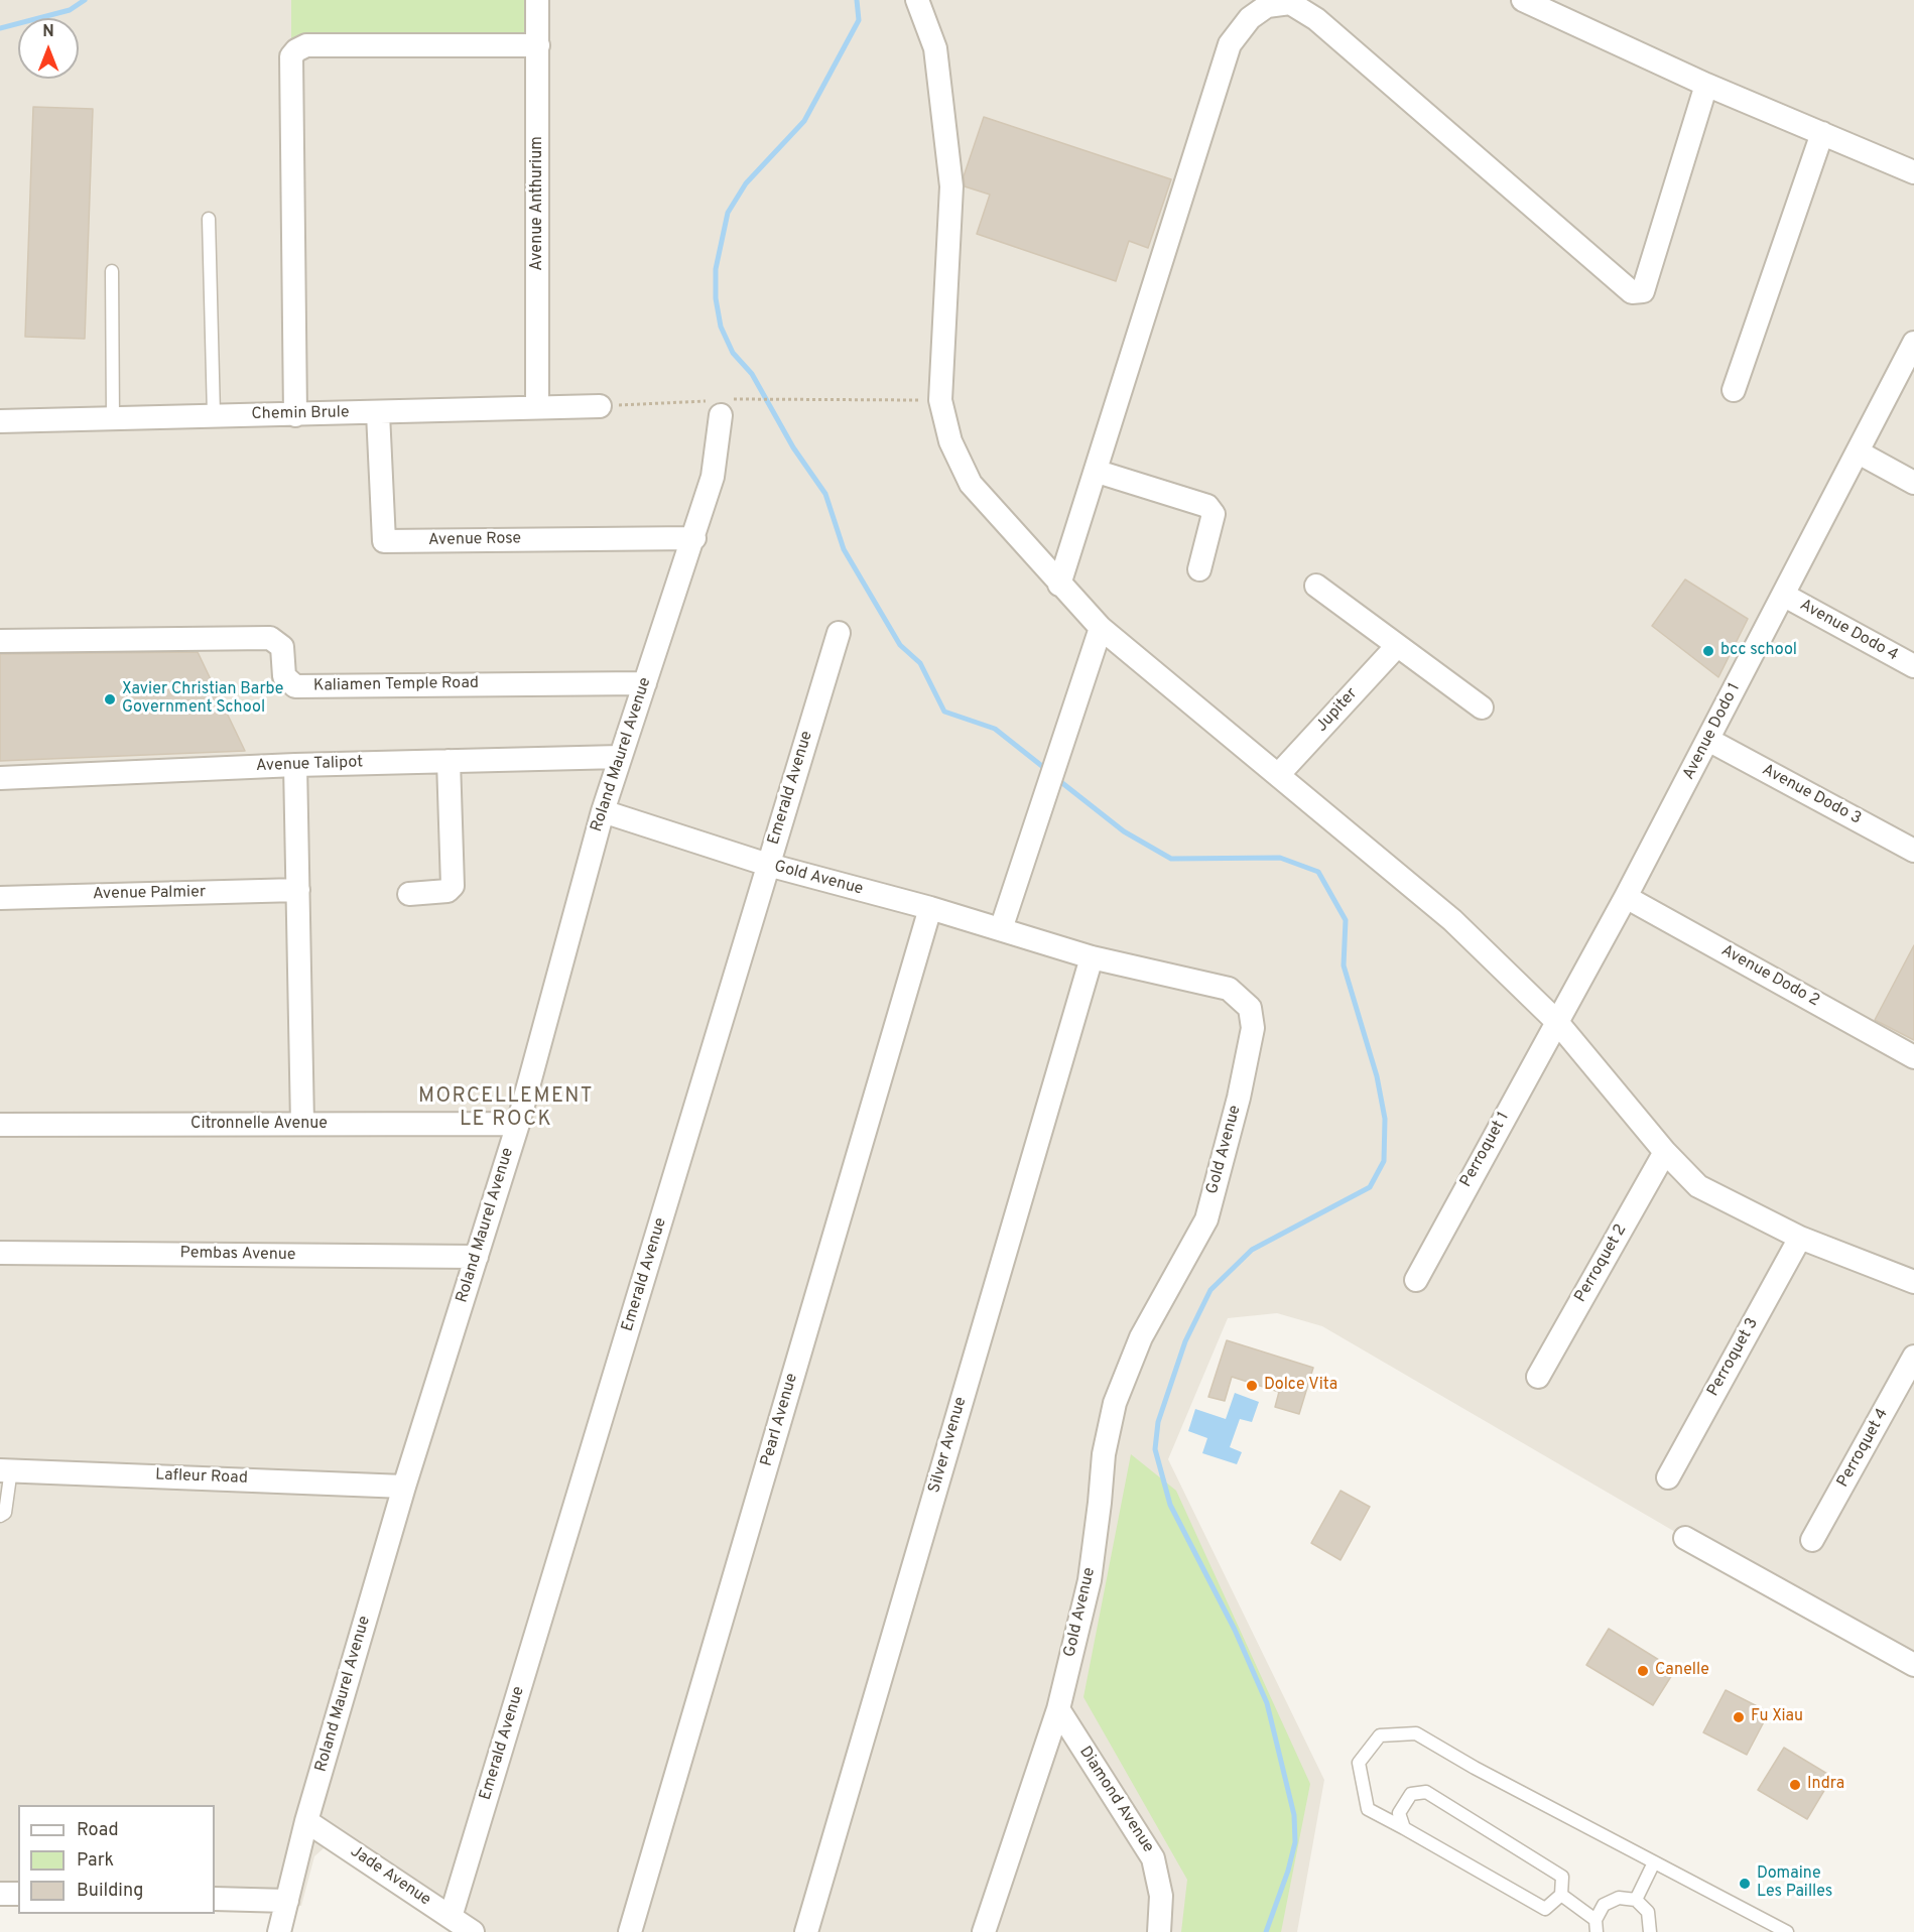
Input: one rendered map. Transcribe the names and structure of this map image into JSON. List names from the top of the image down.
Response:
{
  "streets": {
    "street": [
      "Avenue Anthurium",
      "Chemin Brule",
      "Avenue Rose",
      "Avenue Dodo 4",
      "Kaliamen Temple Road",
      "Jupiter",
      "Avenue Dodo 1",
      "Roland Maurel Avenue",
      "Avenue Talipot",
      "Emerald Avenue",
      "Avenue Dodo 3",
      "Gold Avenue",
      "Avenue Palmier",
      "Avenue Dodo 2",
      "Citronnelle Avenue",
      "Perroquet 1",
      "Pembas Avenue",
      "Perroquet 2",
      "Perroquet 3",
      "Pearl Avenue",
      "Silver Avenue",
      "Perroquet 4",
      "Lafleur Road",
      "Diamond Avenue",
      "Jade Avenue"
    ]
  },
  "crossings": [
    ["Avenue Anthurium", "Chemin Brule"],
    ["Chemin Brule", "Avenue Rose"],
    ["Avenue Rose", "Roland Maurel Avenue"],
    ["Avenue Dodo 4", "Avenue Dodo 1"],
    ["Kaliamen Temple Road", "Roland Maurel Avenue"],
    ["Avenue Dodo 1", "Avenue Dodo 3"],
    ["Avenue Dodo 1", "Avenue Dodo 2"],
    ["Avenue Dodo 1", "Perroquet 1"],
    ["Roland Maurel Avenue", "Avenue Talipot"],
    ["Roland Maurel Avenue", "Gold Avenue"],
    ["Roland Maurel Avenue", "Citronnelle Avenue"],
    ["Roland Maurel Avenue", "Pembas Avenue"],
    ["Roland Maurel Avenue", "Lafleur Road"],
    ["Roland Maurel Avenue", "Jade Avenue"],
    ["Emerald Avenue", "Gold Avenue"],
    ["Emerald Avenue", "Jade Avenue"],
    ["Gold Avenue", "Pearl Avenue"],
    ["Gold Avenue", "Silver Avenue"],
    ["Gold Avenue", "Diamond Avenue"]
  ],
  "districts": ["MORCELLEMENT LE ROCK"],
  "places": [
    "bcc school",
    "Xavier Christian Barbe Government School",
    "Dolce Vita",
    "Canelle",
    "Fu Xiau",
    "Indra",
    "Domaine Les Pailles"
  ],
  "legend": ["Road", "Park", "Building"],
  "north": "top"
}
